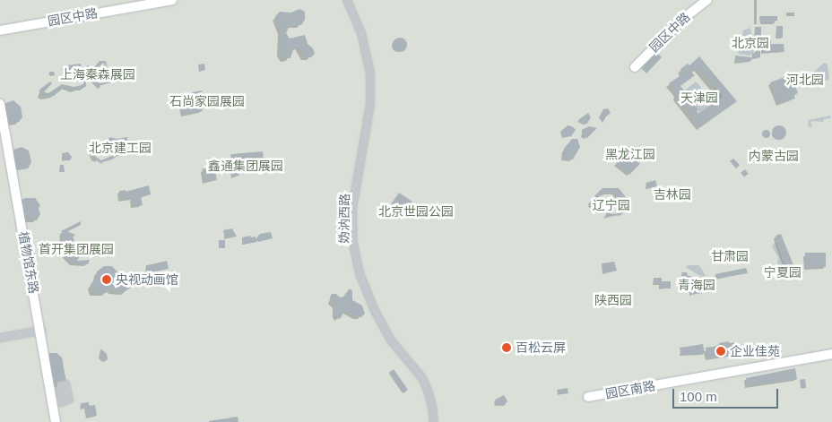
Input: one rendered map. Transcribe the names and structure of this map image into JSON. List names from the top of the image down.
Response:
{
  "streets": {
    "street": [
      "园区中路",
      "妫汭西路",
      "植物馆东路",
      "园区南路"
    ]
  },
  "parks": [
    "北京园",
    "上海秦森展园",
    "河北园",
    "天津园",
    "石尚家园展园",
    "北京建工园",
    "黑龙江园",
    "内蒙古园",
    "鑫通集团展园",
    "吉林园",
    "辽宁园",
    "北京世园公园",
    "首开集团展园",
    "甘肃园",
    "宁夏园",
    "青海园",
    "陕西园"
  ],
  "places": ["央视动画馆", "百松云屏", "企业佳苑"],
  "scale_bar": "100 m"
}
